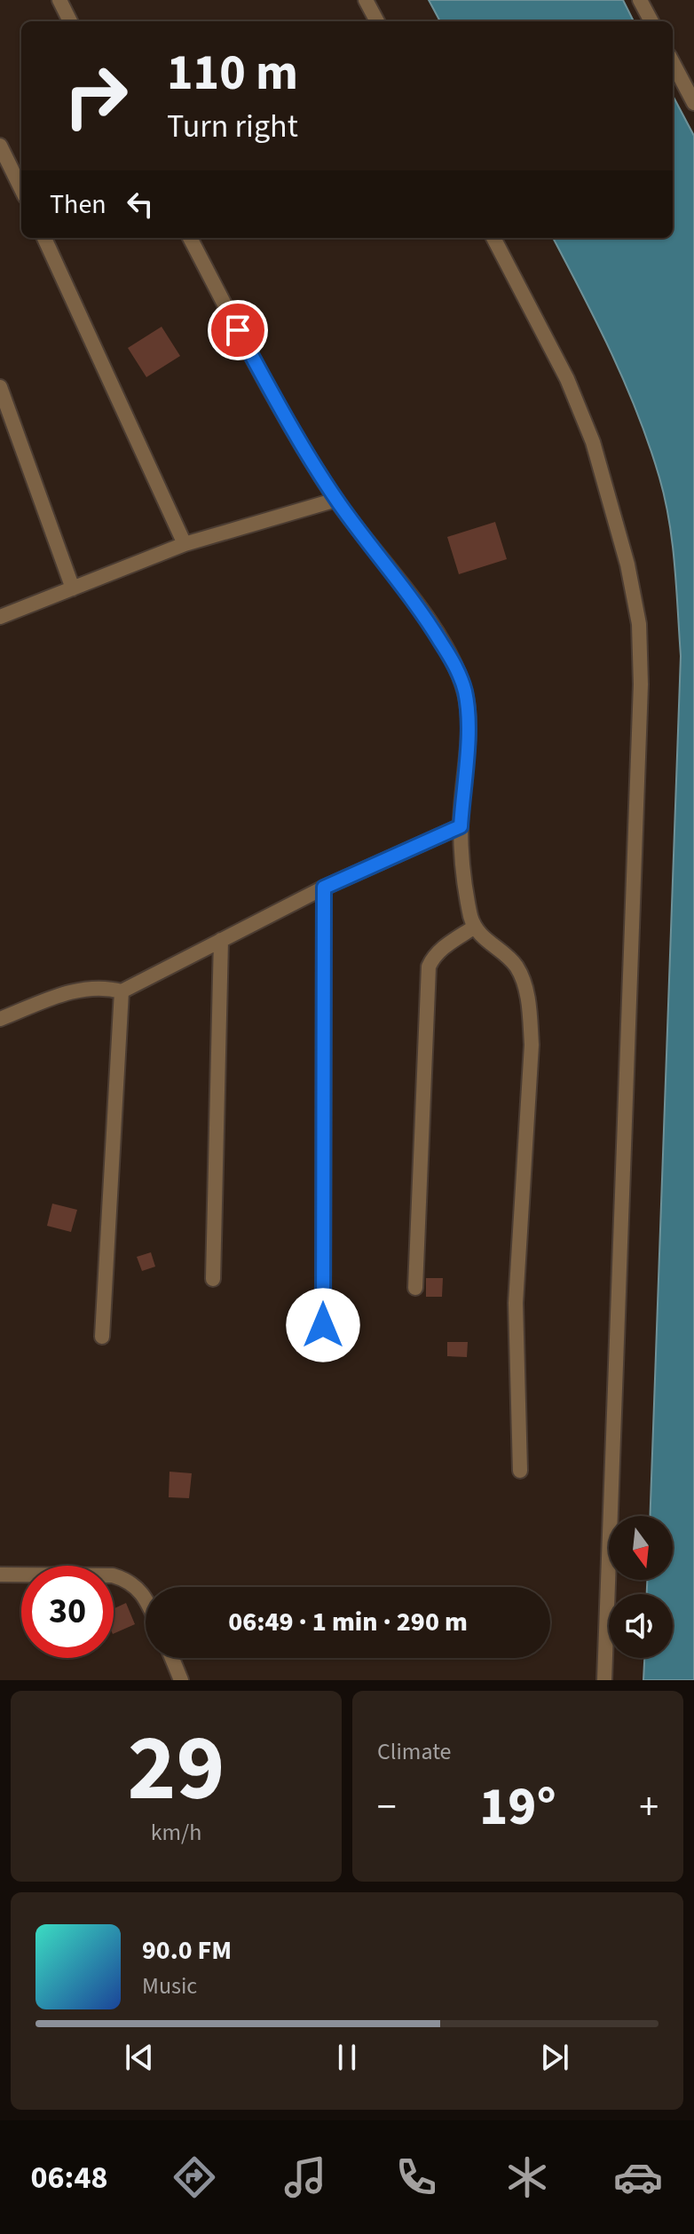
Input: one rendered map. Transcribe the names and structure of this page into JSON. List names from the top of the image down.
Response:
{
  "north": "bottom",
  "page": {
    "turn": ["110 m", "Turn right"],
    "then": "Then",
    "limit": "30",
    "trip": "06:49 · 1 min · 290 m",
    "tile": [
      ["29", "km/h"],
      "Climate"
    ],
    "heat": ["−", "19°", "+"],
    "song": ["90.0 FM", "Music"],
    "tabs": "06:48"
  }
}
